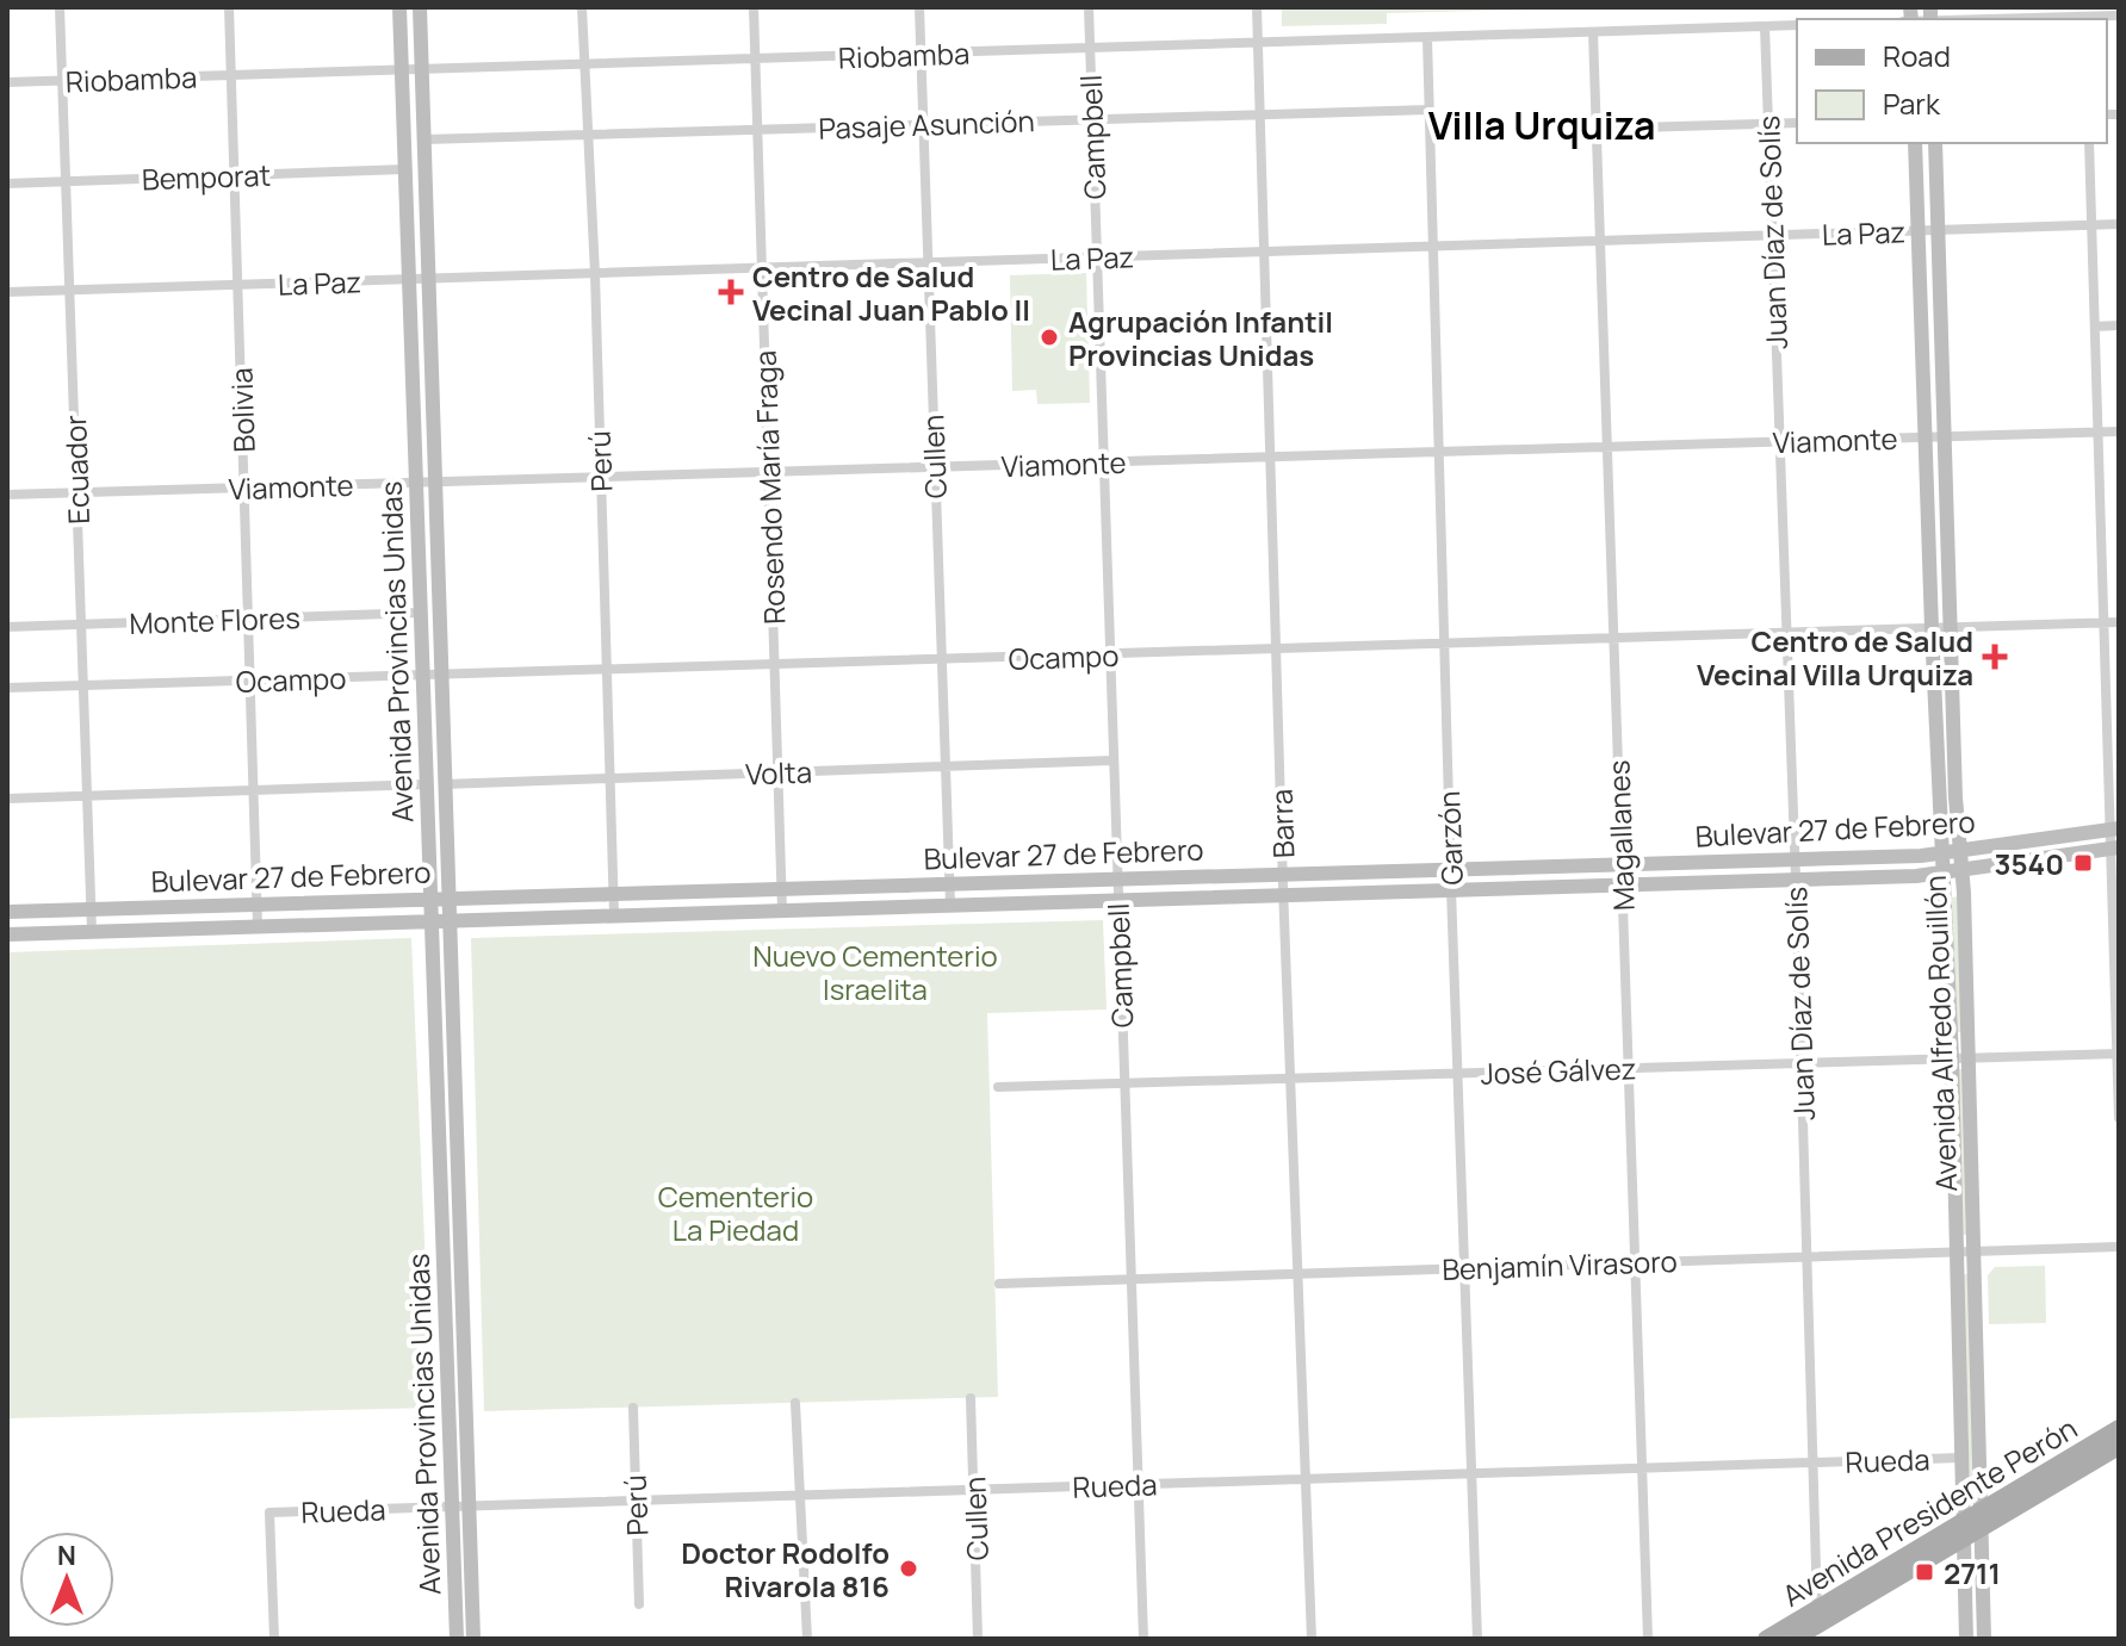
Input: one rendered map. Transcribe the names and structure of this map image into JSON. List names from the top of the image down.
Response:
{
  "streets": {
    "main road": [
      "Avenida Provincias Unidas",
      "Bulevar 27 de Febrero",
      "Avenida Alfredo Rouillón",
      "Avenida Presidente Perón"
    ],
    "street": [
      "Riobamba",
      "Pasaje Asunción",
      "Campbell",
      "Bemporat",
      "Juan Díaz de Solís",
      "La Paz",
      "Bolivia",
      "Viamonte",
      "Cullen",
      "Perú",
      "Ecuador",
      "Rosendo María Fraga",
      "Monte Flores",
      "Ocampo",
      "Volta",
      "Barra",
      "Magallanes",
      "Garzón",
      "José Gálvez",
      "Benjamín Virasoro",
      "Rueda"
    ]
  },
  "crossings": [
    ["Riobamba", "Campbell"],
    ["Riobamba", "Juan Díaz de Solís"],
    ["Riobamba", "Bolivia"],
    ["Riobamba", "Cullen"],
    ["Riobamba", "Perú"],
    ["Riobamba", "Ecuador"],
    ["Riobamba", "Rosendo María Fraga"],
    ["Riobamba", "Avenida Provincias Unidas"],
    ["Riobamba", "Barra"],
    ["Riobamba", "Magallanes"],
    ["Riobamba", "Garzón"],
    ["Pasaje Asunción", "Campbell"],
    ["Pasaje Asunción", "Cullen"],
    ["Pasaje Asunción", "Perú"],
    ["Pasaje Asunción", "Rosendo María Fraga"],
    ["Pasaje Asunción", "Avenida Provincias Unidas"],
    ["Pasaje Asunción", "Barra"],
    ["Pasaje Asunción", "Garzón"],
    ["Campbell", "La Paz"],
    ["Campbell", "Viamonte"],
    ["Campbell", "Ocampo"],
    ["Campbell", "Volta"],
    ["Campbell", "Bulevar 27 de Febrero"],
    ["Campbell", "José Gálvez"],
    ["Campbell", "Benjamín Virasoro"],
    ["Campbell", "Rueda"],
    ["Bemporat", "Bolivia"],
    ["Bemporat", "Ecuador"],
    ["Bemporat", "Avenida Provincias Unidas"],
    ["Juan Díaz de Solís", "La Paz"],
    ["Juan Díaz de Solís", "Viamonte"],
    ["Juan Díaz de Solís", "Ocampo"],
    ["Juan Díaz de Solís", "Bulevar 27 de Febrero"],
    ["Juan Díaz de Solís", "José Gálvez"],
    ["Juan Díaz de Solís", "Benjamín Virasoro"],
    ["Juan Díaz de Solís", "Rueda"],
    ["Juan Díaz de Solís", "Avenida Presidente Perón"],
    ["La Paz", "Bolivia"],
    ["La Paz", "Cullen"],
    ["La Paz", "Perú"],
    ["La Paz", "Ecuador"],
    ["La Paz", "Rosendo María Fraga"],
    ["La Paz", "Avenida Provincias Unidas"],
    ["La Paz", "Barra"],
    ["La Paz", "Magallanes"],
    ["La Paz", "Garzón"],
    ["La Paz", "Avenida Alfredo Rouillón"],
    ["Bolivia", "Viamonte"],
    ["Bolivia", "Monte Flores"],
    ["Bolivia", "Ocampo"],
    ["Bolivia", "Bulevar 27 de Febrero"],
    ["Viamonte", "Cullen"],
    ["Viamonte", "Perú"],
    ["Viamonte", "Ecuador"],
    ["Viamonte", "Rosendo María Fraga"],
    ["Viamonte", "Avenida Provincias Unidas"],
    ["Viamonte", "Barra"],
    ["Viamonte", "Magallanes"],
    ["Viamonte", "Garzón"],
    ["Viamonte", "Avenida Alfredo Rouillón"],
    ["Cullen", "Ocampo"],
    ["Cullen", "Volta"],
    ["Cullen", "Bulevar 27 de Febrero"],
    ["Cullen", "Rueda"],
    ["Perú", "Ocampo"],
    ["Perú", "Volta"],
    ["Perú", "Bulevar 27 de Febrero"],
    ["Perú", "Rueda"],
    ["Ecuador", "Monte Flores"],
    ["Ecuador", "Ocampo"],
    ["Ecuador", "Bulevar 27 de Febrero"],
    ["Rosendo María Fraga", "Ocampo"],
    ["Rosendo María Fraga", "Volta"],
    ["Rosendo María Fraga", "Bulevar 27 de Febrero"],
    ["Monte Flores", "Avenida Provincias Unidas"],
    ["Avenida Provincias Unidas", "Ocampo"],
    ["Avenida Provincias Unidas", "Volta"],
    ["Avenida Provincias Unidas", "Bulevar 27 de Febrero"],
    ["Avenida Provincias Unidas", "Rueda"],
    ["Ocampo", "Barra"],
    ["Ocampo", "Magallanes"],
    ["Ocampo", "Garzón"],
    ["Ocampo", "Avenida Alfredo Rouillón"],
    ["Barra", "Bulevar 27 de Febrero"],
    ["Barra", "José Gálvez"],
    ["Barra", "Benjamín Virasoro"],
    ["Barra", "Rueda"],
    ["Bulevar 27 de Febrero", "Magallanes"],
    ["Bulevar 27 de Febrero", "Garzón"],
    ["Bulevar 27 de Febrero", "Avenida Alfredo Rouillón"],
    ["Magallanes", "José Gálvez"],
    ["Magallanes", "Benjamín Virasoro"],
    ["Magallanes", "Rueda"],
    ["Garzón", "José Gálvez"],
    ["Garzón", "Benjamín Virasoro"],
    ["Garzón", "Rueda"],
    ["Avenida Alfredo Rouillón", "José Gálvez"],
    ["Avenida Alfredo Rouillón", "Benjamín Virasoro"],
    ["Avenida Alfredo Rouillón", "Rueda"],
    ["Avenida Alfredo Rouillón", "Avenida Presidente Perón"]
  ],
  "districts": ["Villa Urquiza"],
  "parks": ["Nuevo Cementerio Israelita", "Cementerio La Piedad"],
  "places": {
    "health": ["Centro de Salud Vecinal Juan Pablo II", "Centro de Salud Vecinal Villa Urquiza"],
    "other": ["Agrupación Infantil Provincias Unidas", "Doctor Rodolfo Rivarola 816"],
    "transit": ["3540", "2711"]
  },
  "legend": ["Road", "Park"],
  "north": "top"
}
